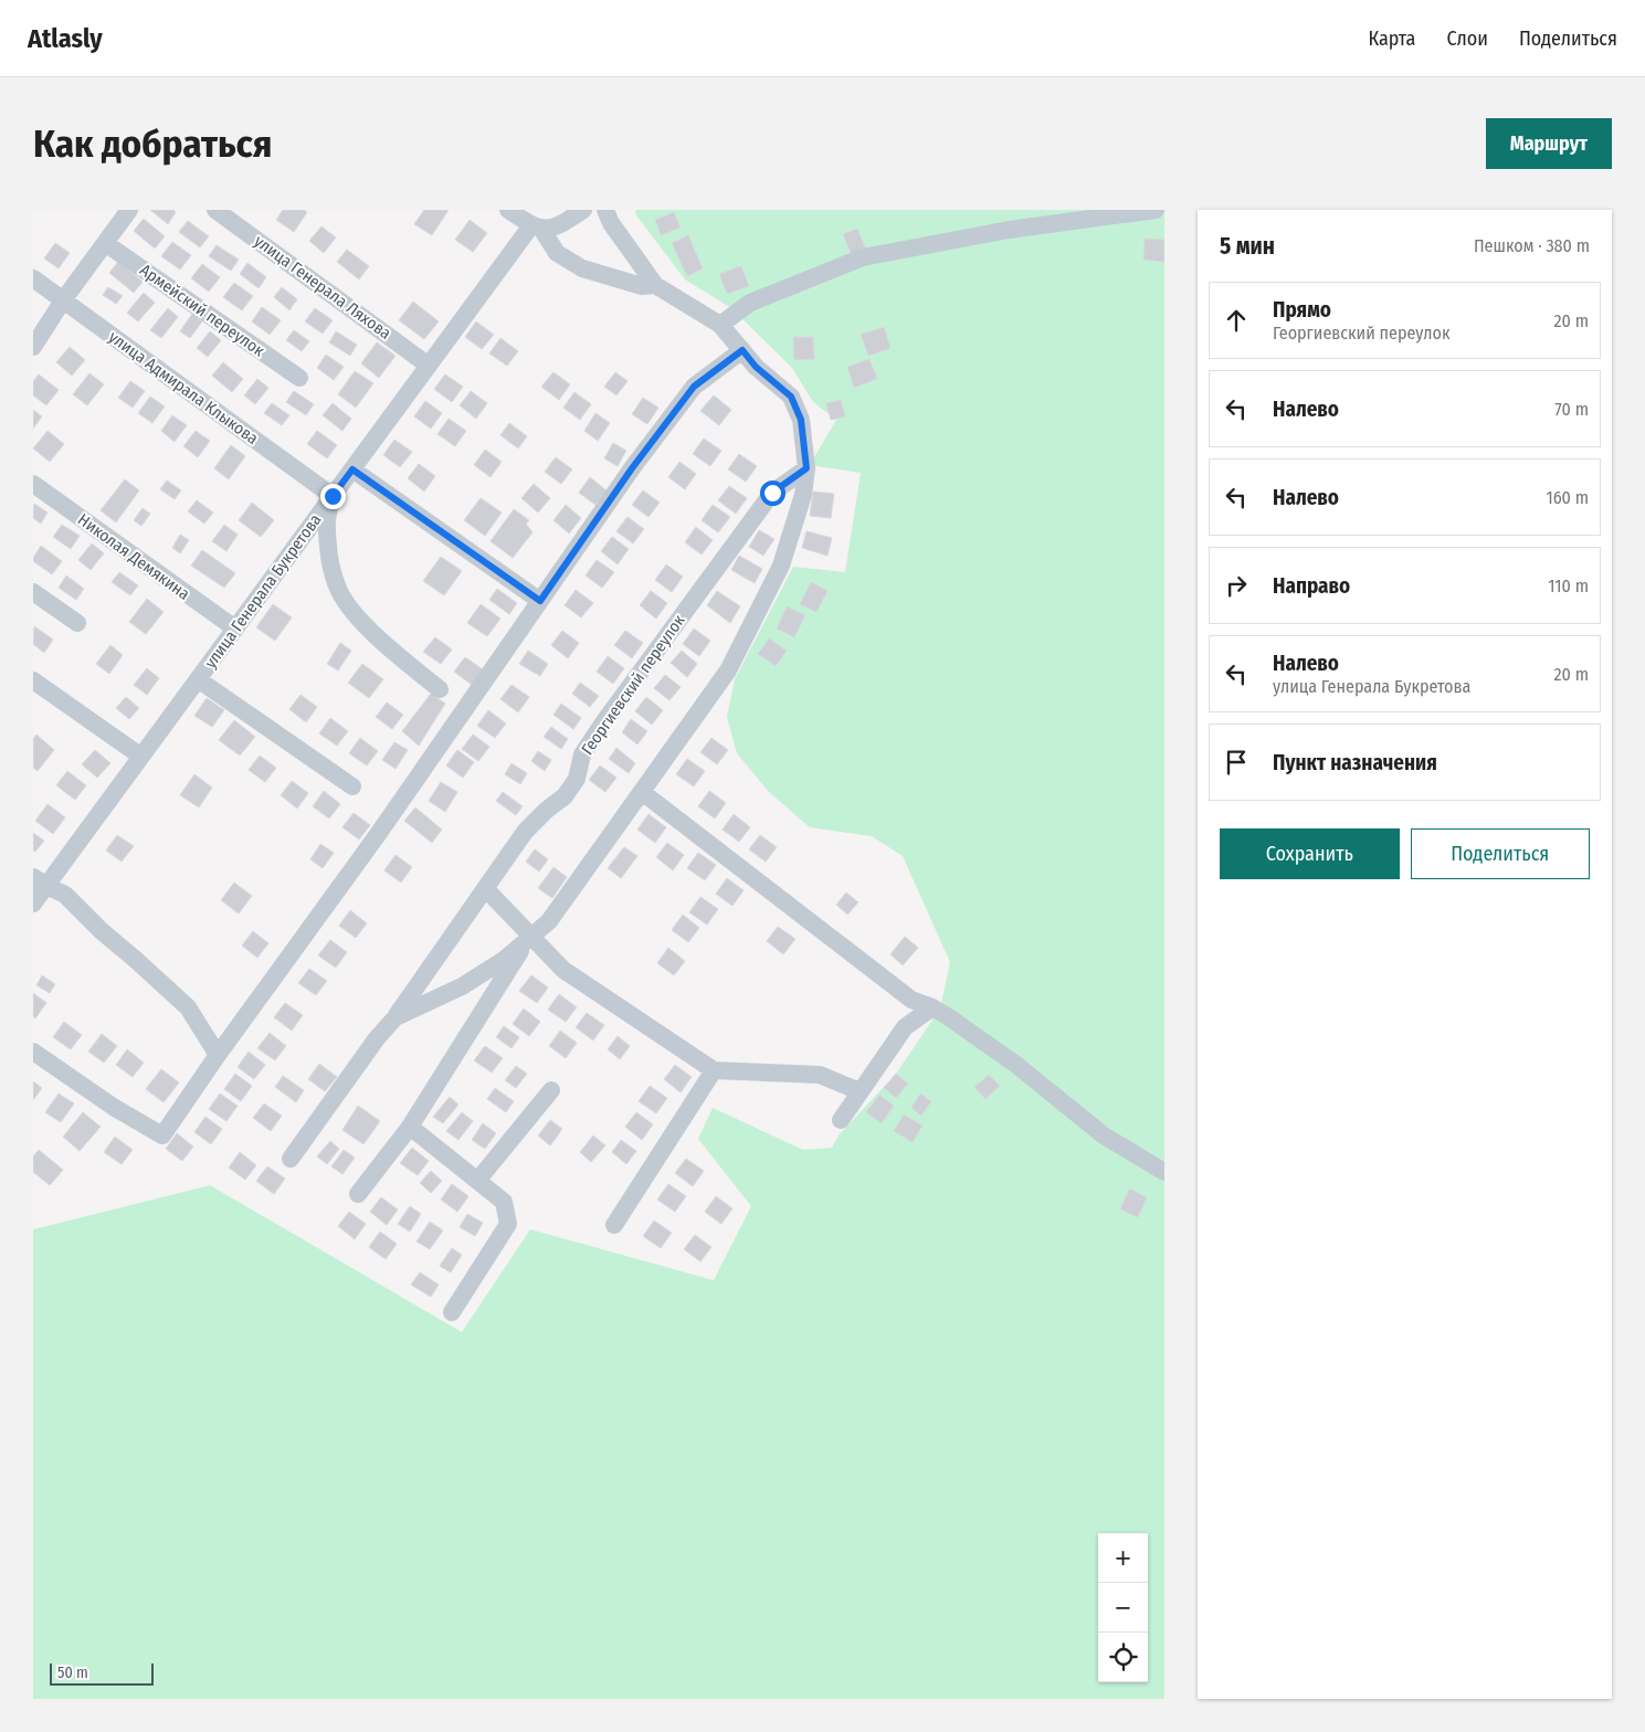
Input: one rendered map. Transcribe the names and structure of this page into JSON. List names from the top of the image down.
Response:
{
  "streets": {
    "street": [
      "улица Генерала Ляхова",
      "Армейский переулок",
      "улица Адмирала Клыкова",
      "Николая Демякина",
      "улица Генерала Букретова",
      "Георгиевский переулок"
    ]
  },
  "crossings": [
    ["улица Генерала Ляхова", "улица Генерала Букретова"],
    ["улица Адмирала Клыкова", "улица Генерала Букретова"],
    ["Николая Демякина", "улица Генерала Букретова"]
  ],
  "scale_bar": "50 m",
  "page": {
    "header": "Atlasly",
    "nav": ["Карта", "Слои", "Поделиться"],
    "buttons": [
      "Маршрут",
      ["Сохранить", "Поделиться"]
    ],
    "title": "Как добраться",
    "heading": ["5 мин", "Пешком · 380 m"],
    "list": [
      ["Прямо", "Георгиевский переулок", "20 m"],
      ["Налево", "70 m"],
      ["Налево", "160 m"],
      ["Направо", "110 m"],
      ["Налево", "улица Генерала Букретова", "20 m"],
      "Пункт назначения"
    ],
    "map_buttons": ["+", "−"],
    "scale": "50 m"
  }
}
